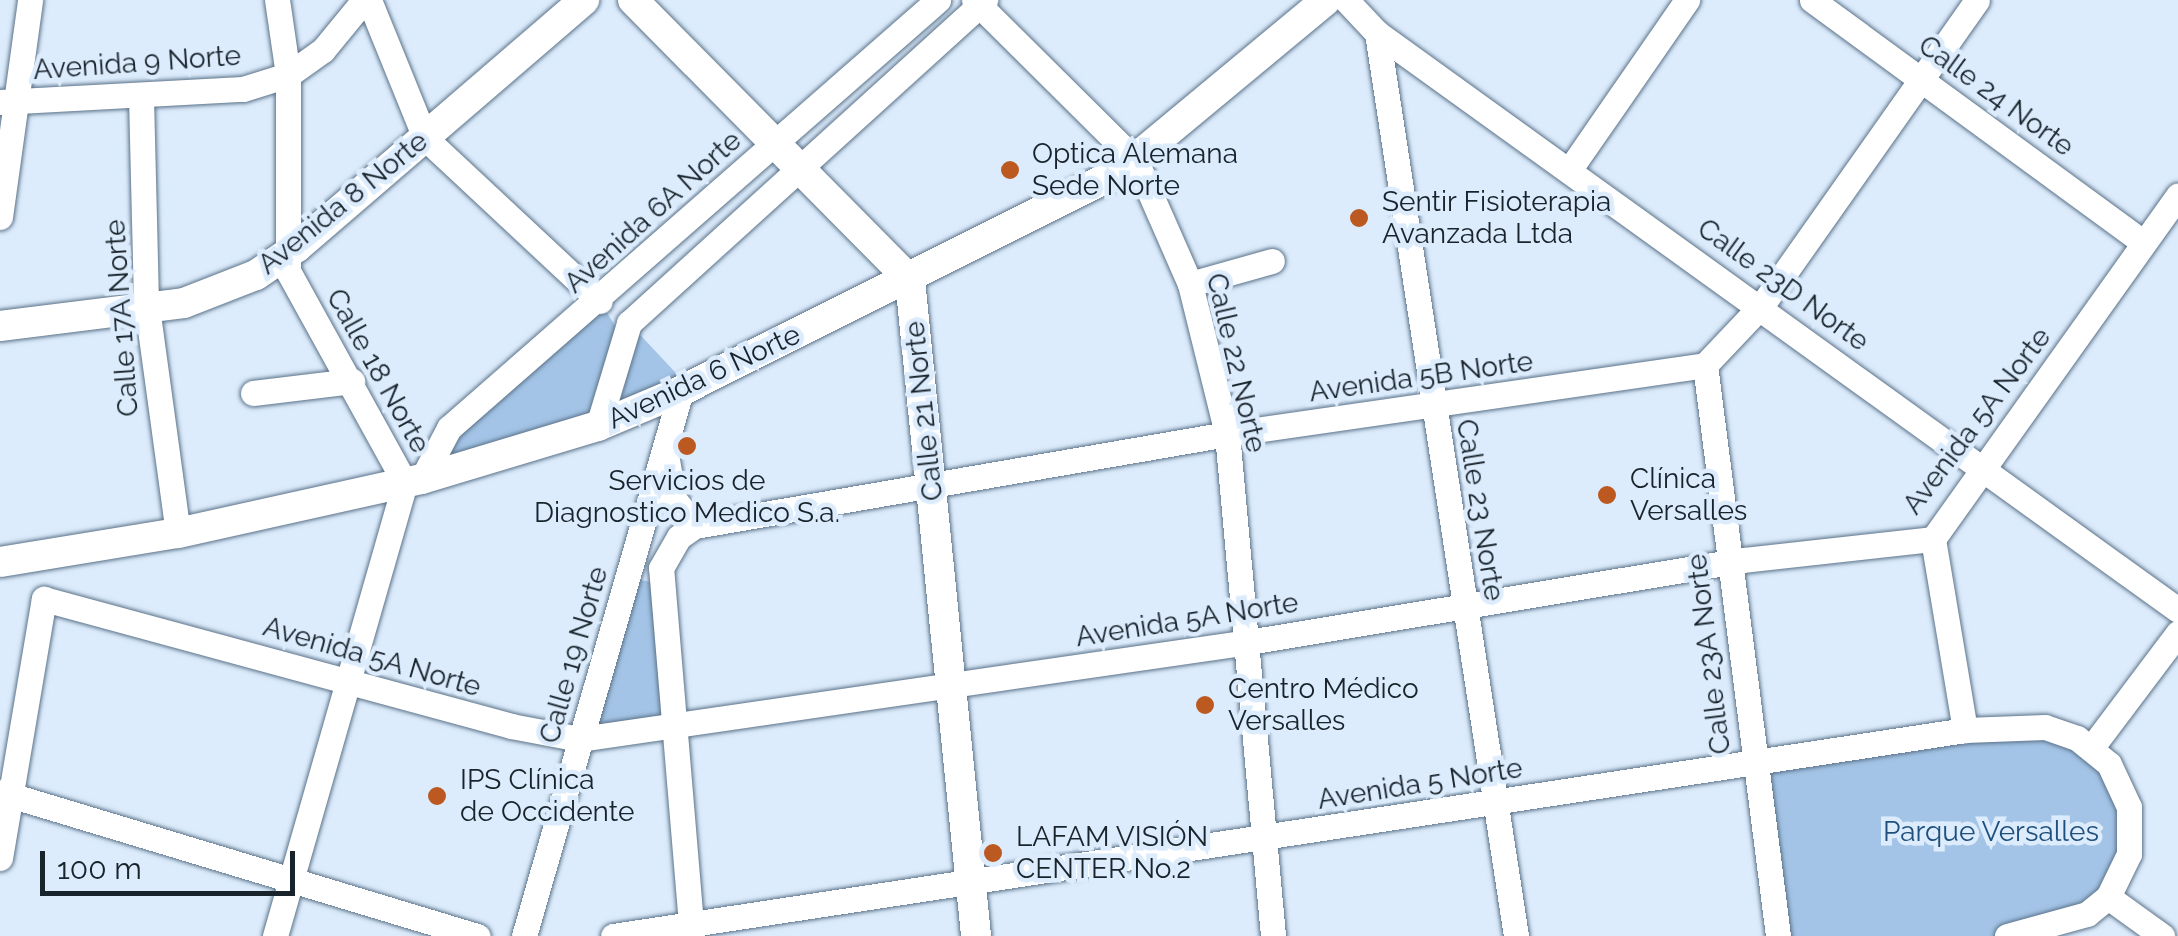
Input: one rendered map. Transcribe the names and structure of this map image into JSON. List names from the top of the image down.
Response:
{
  "streets": {
    "main road": ["Avenida 8 Norte", "Avenida 6 Norte", "Calle 21 Norte"],
    "street": [
      "Avenida 9 Norte",
      "Calle 24 Norte",
      "Avenida 6A Norte",
      "Calle 23D Norte",
      "Calle 17A Norte",
      "Calle 22 Norte",
      "Calle 18 Norte",
      "Avenida 5B Norte",
      "Avenida 5A Norte",
      "Calle 23 Norte",
      "Calle 23A Norte",
      "Calle 19 Norte",
      "Avenida 5 Norte"
    ]
  },
  "crossings": [
    ["Avenida 9 Norte", "Calle 17A Norte"],
    ["Avenida 9 Norte", "Calle 18 Norte"],
    ["Calle 24 Norte", "Avenida 5A Norte"],
    ["Avenida 8 Norte", "Calle 17A Norte"],
    ["Avenida 8 Norte", "Calle 18 Norte"],
    ["Avenida 6A Norte", "Calle 18 Norte"],
    ["Avenida 6A Norte", "Avenida 6 Norte"],
    ["Calle 23D Norte", "Avenida 6 Norte"],
    ["Calle 23D Norte", "Avenida 5A Norte"],
    ["Calle 23D Norte", "Calle 23 Norte"],
    ["Calle 17A Norte", "Avenida 6 Norte"],
    ["Calle 22 Norte", "Avenida 6 Norte"],
    ["Calle 22 Norte", "Avenida 5B Norte"],
    ["Calle 22 Norte", "Avenida 5A Norte"],
    ["Calle 22 Norte", "Avenida 5 Norte"],
    ["Calle 18 Norte", "Avenida 6 Norte"],
    ["Calle 18 Norte", "Avenida 5A Norte"],
    ["Avenida 6 Norte", "Calle 21 Norte"],
    ["Avenida 6 Norte", "Calle 19 Norte"],
    ["Avenida 5B Norte", "Calle 21 Norte"],
    ["Avenida 5B Norte", "Calle 23 Norte"],
    ["Avenida 5B Norte", "Calle 23A Norte"],
    ["Calle 21 Norte", "Avenida 5A Norte"],
    ["Calle 21 Norte", "Avenida 5 Norte"],
    ["Avenida 5A Norte", "Calle 23 Norte"],
    ["Avenida 5A Norte", "Calle 23A Norte"],
    ["Avenida 5A Norte", "Calle 19 Norte"],
    ["Calle 23 Norte", "Avenida 5 Norte"],
    ["Calle 23A Norte", "Avenida 5 Norte"]
  ],
  "parks": ["Parque Versalles"],
  "places": [
    "Optica Alemana Sede Norte",
    "Sentir Fisioterapia Avanzada Ltda",
    "Servicios de Diagnostico Medico S.a.",
    "Clínica Versalles",
    "Centro Médico Versalles",
    "IPS Clínica de Occidente",
    "LAFAM VISIÓN CENTER No.2"
  ],
  "scale_bar": "100 m"
}
